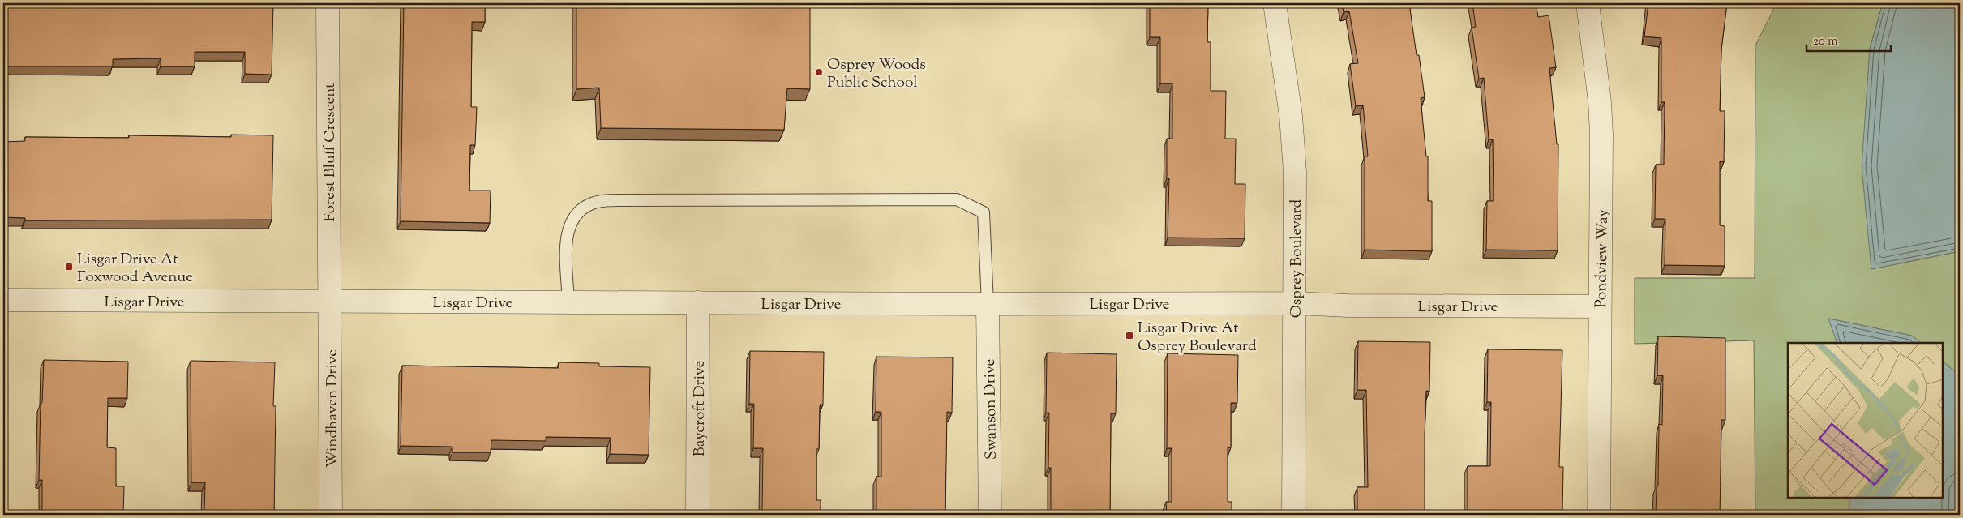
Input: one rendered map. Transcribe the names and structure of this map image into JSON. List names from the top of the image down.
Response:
{
  "streets": {
    "street": [
      "Forest Bluff Crescent",
      "Osprey Boulevard",
      "Pondview Way",
      "Lisgar Drive",
      "Windhaven Drive",
      "Baycroft Drive",
      "Swanson Drive"
    ]
  },
  "crossings": [
    ["Forest Bluff Crescent", "Lisgar Drive"],
    ["Forest Bluff Crescent", "Windhaven Drive"],
    ["Osprey Boulevard", "Lisgar Drive"],
    ["Pondview Way", "Lisgar Drive"],
    ["Lisgar Drive", "Windhaven Drive"],
    ["Lisgar Drive", "Baycroft Drive"],
    ["Lisgar Drive", "Swanson Drive"]
  ],
  "places": {
    "other": ["Osprey Woods Public School"],
    "transit": ["Lisgar Drive At Foxwood Avenue", "Lisgar Drive At Osprey Boulevard"]
  },
  "scale_bar": "20 m"
}
